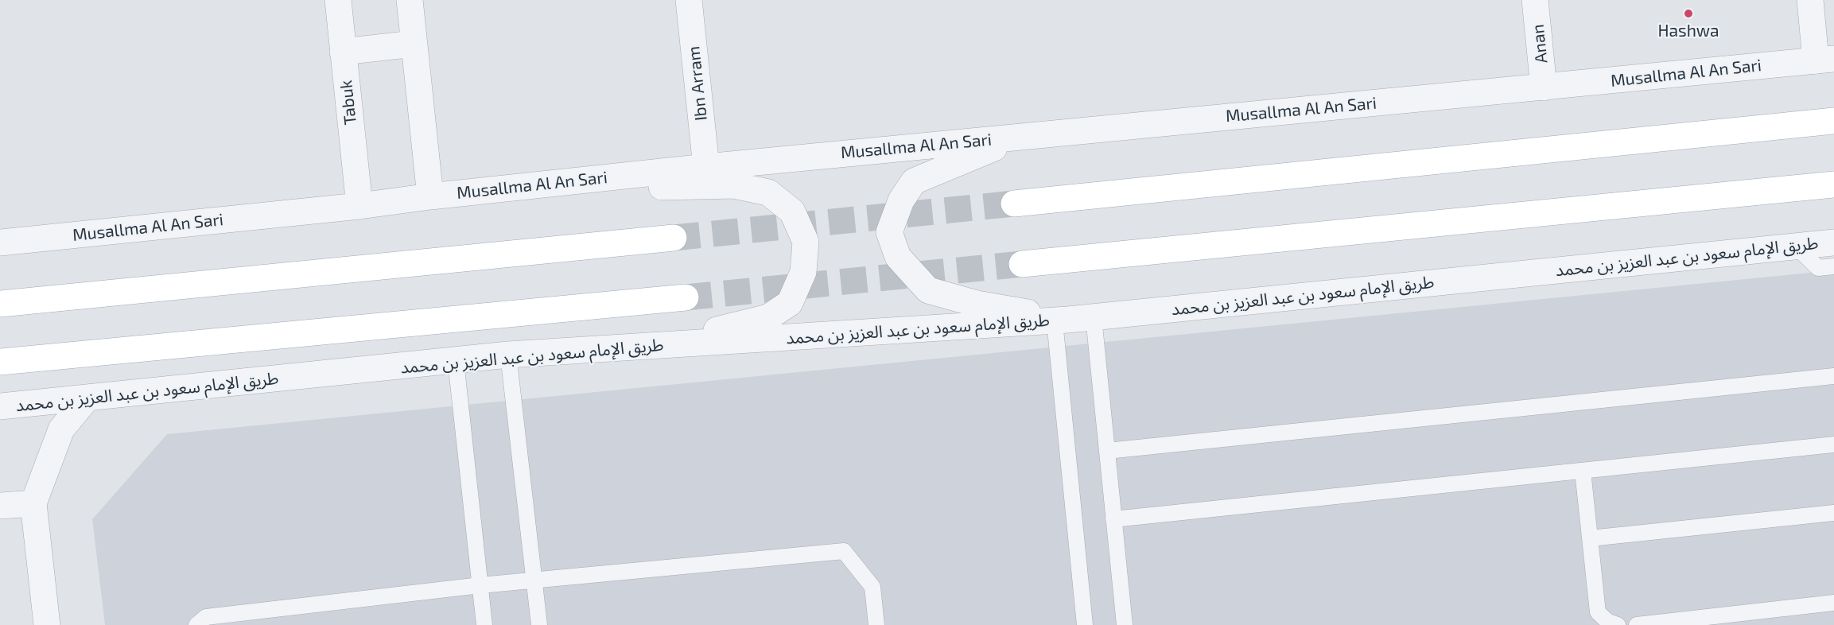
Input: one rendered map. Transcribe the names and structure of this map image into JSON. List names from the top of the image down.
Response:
{
  "streets": {
    "street": [
      "Anan",
      "Musallma Al An Sari",
      "Ibn Arram",
      "Tabuk",
      "طريق الإمام سعود بن عبد العزيز بن محمد"
    ]
  },
  "crossings": [
    ["Anan", "Musallma Al An Sari"],
    ["Musallma Al An Sari", "Ibn Arram"],
    ["Musallma Al An Sari", "Tabuk"]
  ],
  "places": ["Hashwa"]
}
